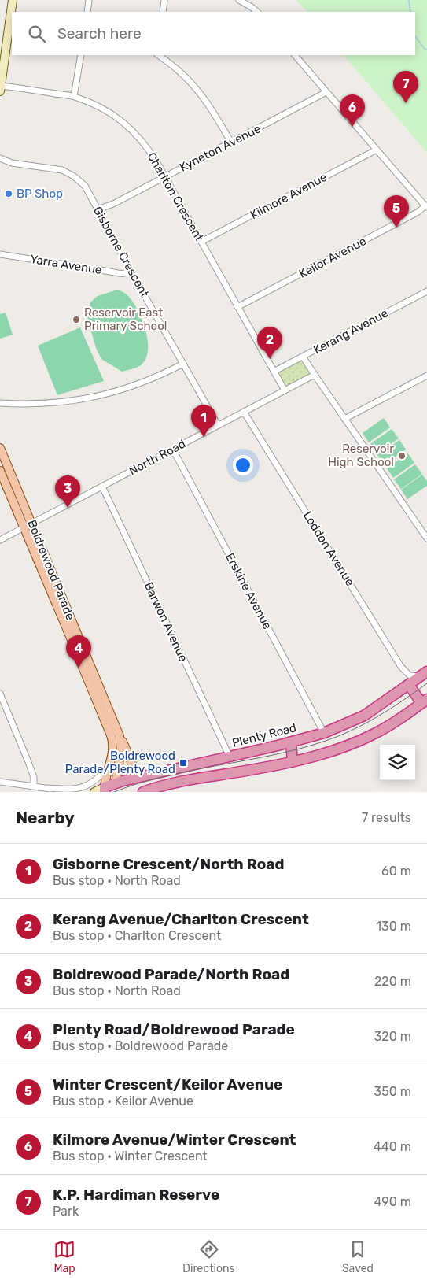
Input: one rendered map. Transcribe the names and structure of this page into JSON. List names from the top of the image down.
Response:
{
  "streets": {
    "highway": ["Plenty Road"],
    "main road": ["Boldrewood Parade"],
    "street": [
      "Kyneton Avenue",
      "Kilmore Avenue",
      "Charlton Crescent",
      "Gisborne Crescent",
      "Keilor Avenue",
      "Yarra Avenue",
      "Kerang Avenue",
      "North Road",
      "Loddon Avenue",
      "Erskine Avenue",
      "Barwon Avenue"
    ]
  },
  "crossings": [
    ["Kyneton Avenue", "Charlton Crescent"],
    ["Kyneton Avenue", "Gisborne Crescent"],
    ["Kilmore Avenue", "Charlton Crescent"],
    ["Charlton Crescent", "Keilor Avenue"],
    ["Charlton Crescent", "Kerang Avenue"],
    ["Charlton Crescent", "North Road"],
    ["Gisborne Crescent", "Yarra Avenue"],
    ["Gisborne Crescent", "North Road"],
    ["North Road", "Loddon Avenue"],
    ["North Road", "Boldrewood Parade"],
    ["North Road", "Erskine Avenue"],
    ["North Road", "Barwon Avenue"],
    ["Loddon Avenue", "Plenty Road"],
    ["Boldrewood Parade", "Plenty Road"],
    ["Erskine Avenue", "Plenty Road"],
    ["Barwon Avenue", "Plenty Road"]
  ],
  "places": {
    "other": ["BP Shop", "Reservoir East Primary School", "Reservoir High School"],
    "transit": ["Boldrewood Parade/Plenty Road"]
  },
  "page": {
    "search": "Search here",
    "pins": [
      "7",
      "6",
      "5",
      "2",
      "1",
      "3",
      "4"
    ],
    "heading": ["Nearby", "7 results"],
    "list": [
      {
        "mark": "1",
        "name": "Gisborne Crescent/North Road",
        "note": "Bus stop · North Road",
        "value": "60 m"
      },
      {
        "mark": "2",
        "name": "Kerang Avenue/Charlton Crescent",
        "note": "Bus stop · Charlton Crescent",
        "value": "130 m"
      },
      {
        "mark": "3",
        "name": "Boldrewood Parade/North Road",
        "note": "Bus stop · North Road",
        "value": "220 m"
      },
      {
        "mark": "4",
        "name": "Plenty Road/Boldrewood Parade",
        "note": "Bus stop · Boldrewood Parade",
        "value": "320 m"
      },
      {
        "mark": "5",
        "name": "Winter Crescent/Keilor Avenue",
        "note": "Bus stop · Keilor Avenue",
        "value": "350 m"
      },
      {
        "mark": "6",
        "name": "Kilmore Avenue/Winter Crescent",
        "note": "Bus stop · Winter Crescent",
        "value": "440 m"
      },
      {
        "mark": "7",
        "name": "K.P. Hardiman Reserve",
        "note": "Park",
        "value": "490 m"
      }
    ],
    "nav": ["Map", "Directions", "Saved"]
  }
}
